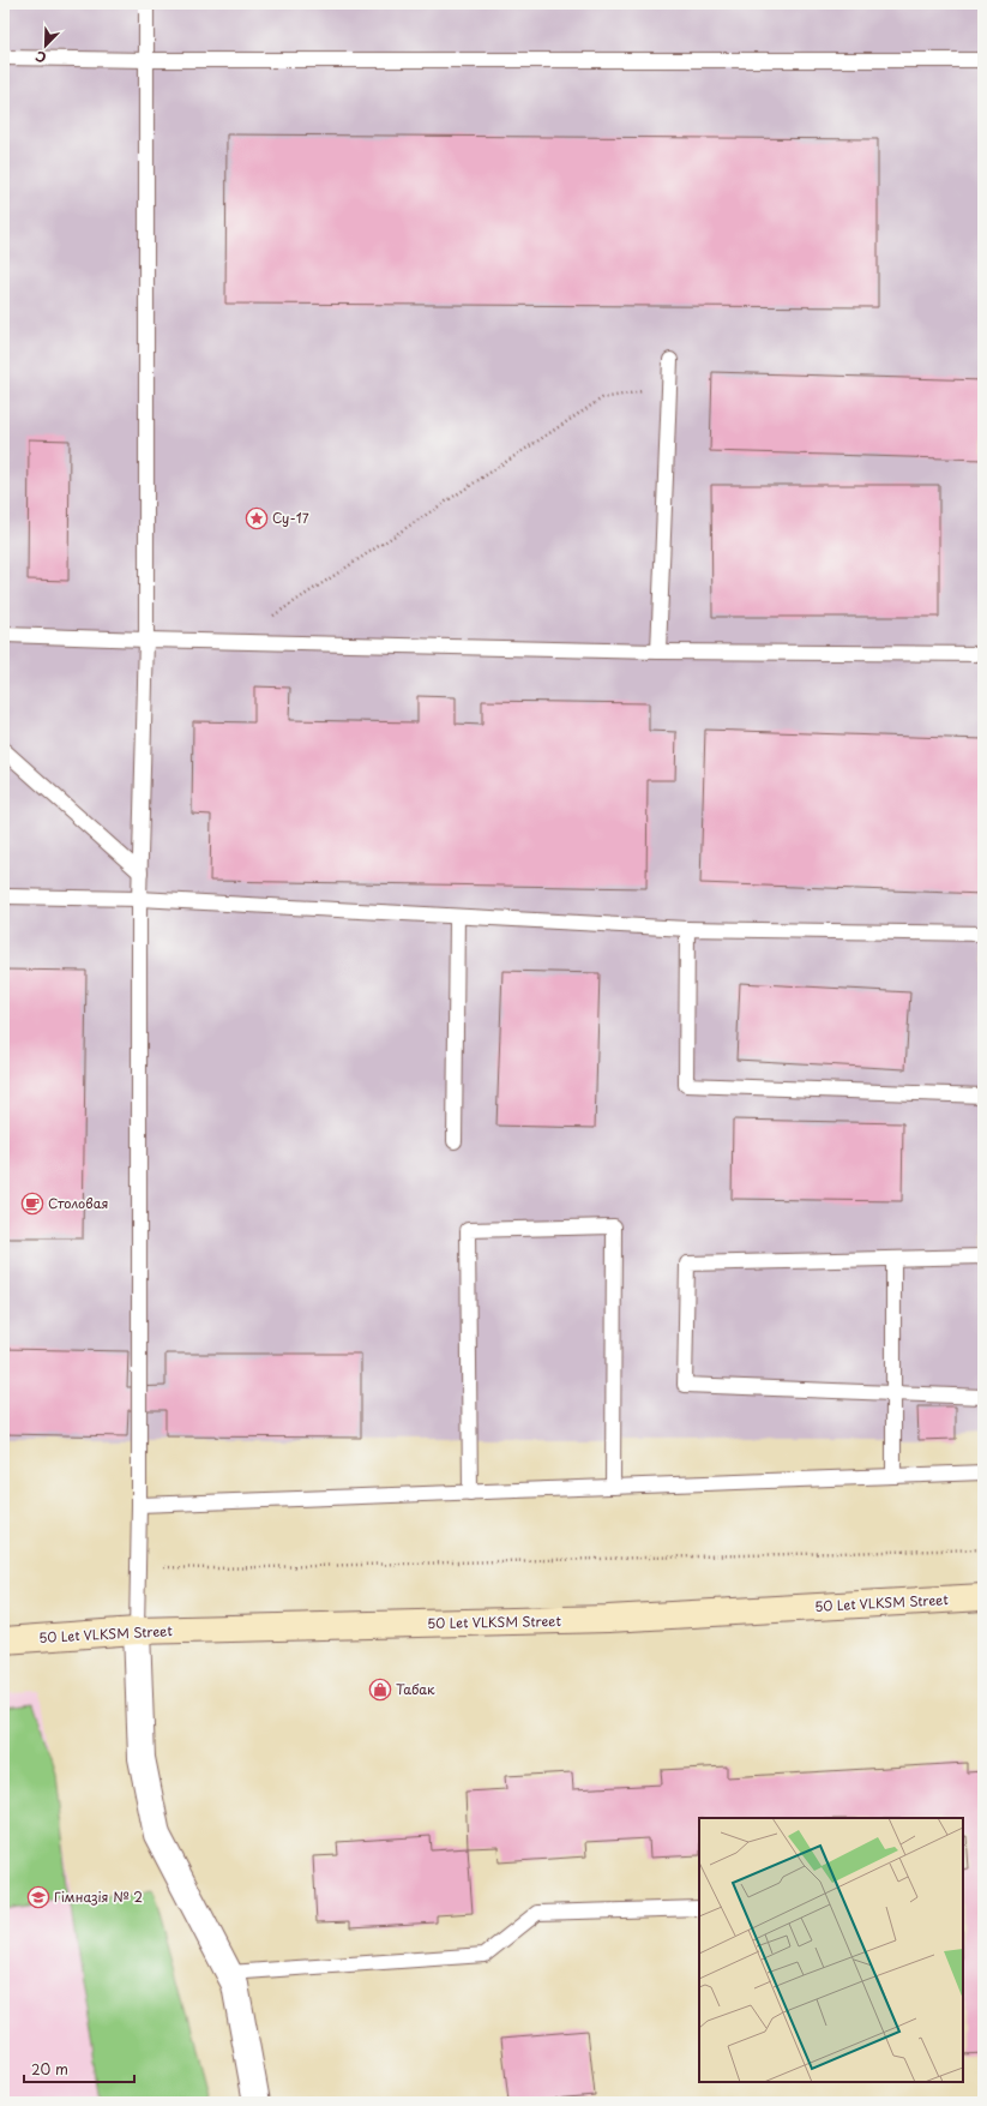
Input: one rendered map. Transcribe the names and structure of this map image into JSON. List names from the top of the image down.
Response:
{
  "streets": {
    "main road": ["50 Let VLKSM Street"]
  },
  "places": {
    "place": ["Су-17"],
    "cafe": ["Столовая"],
    "shop": ["Табак"],
    "school or university": ["Гімназія № 2"]
  },
  "scale_bar": "20 m",
  "north": "bottom left"
}
